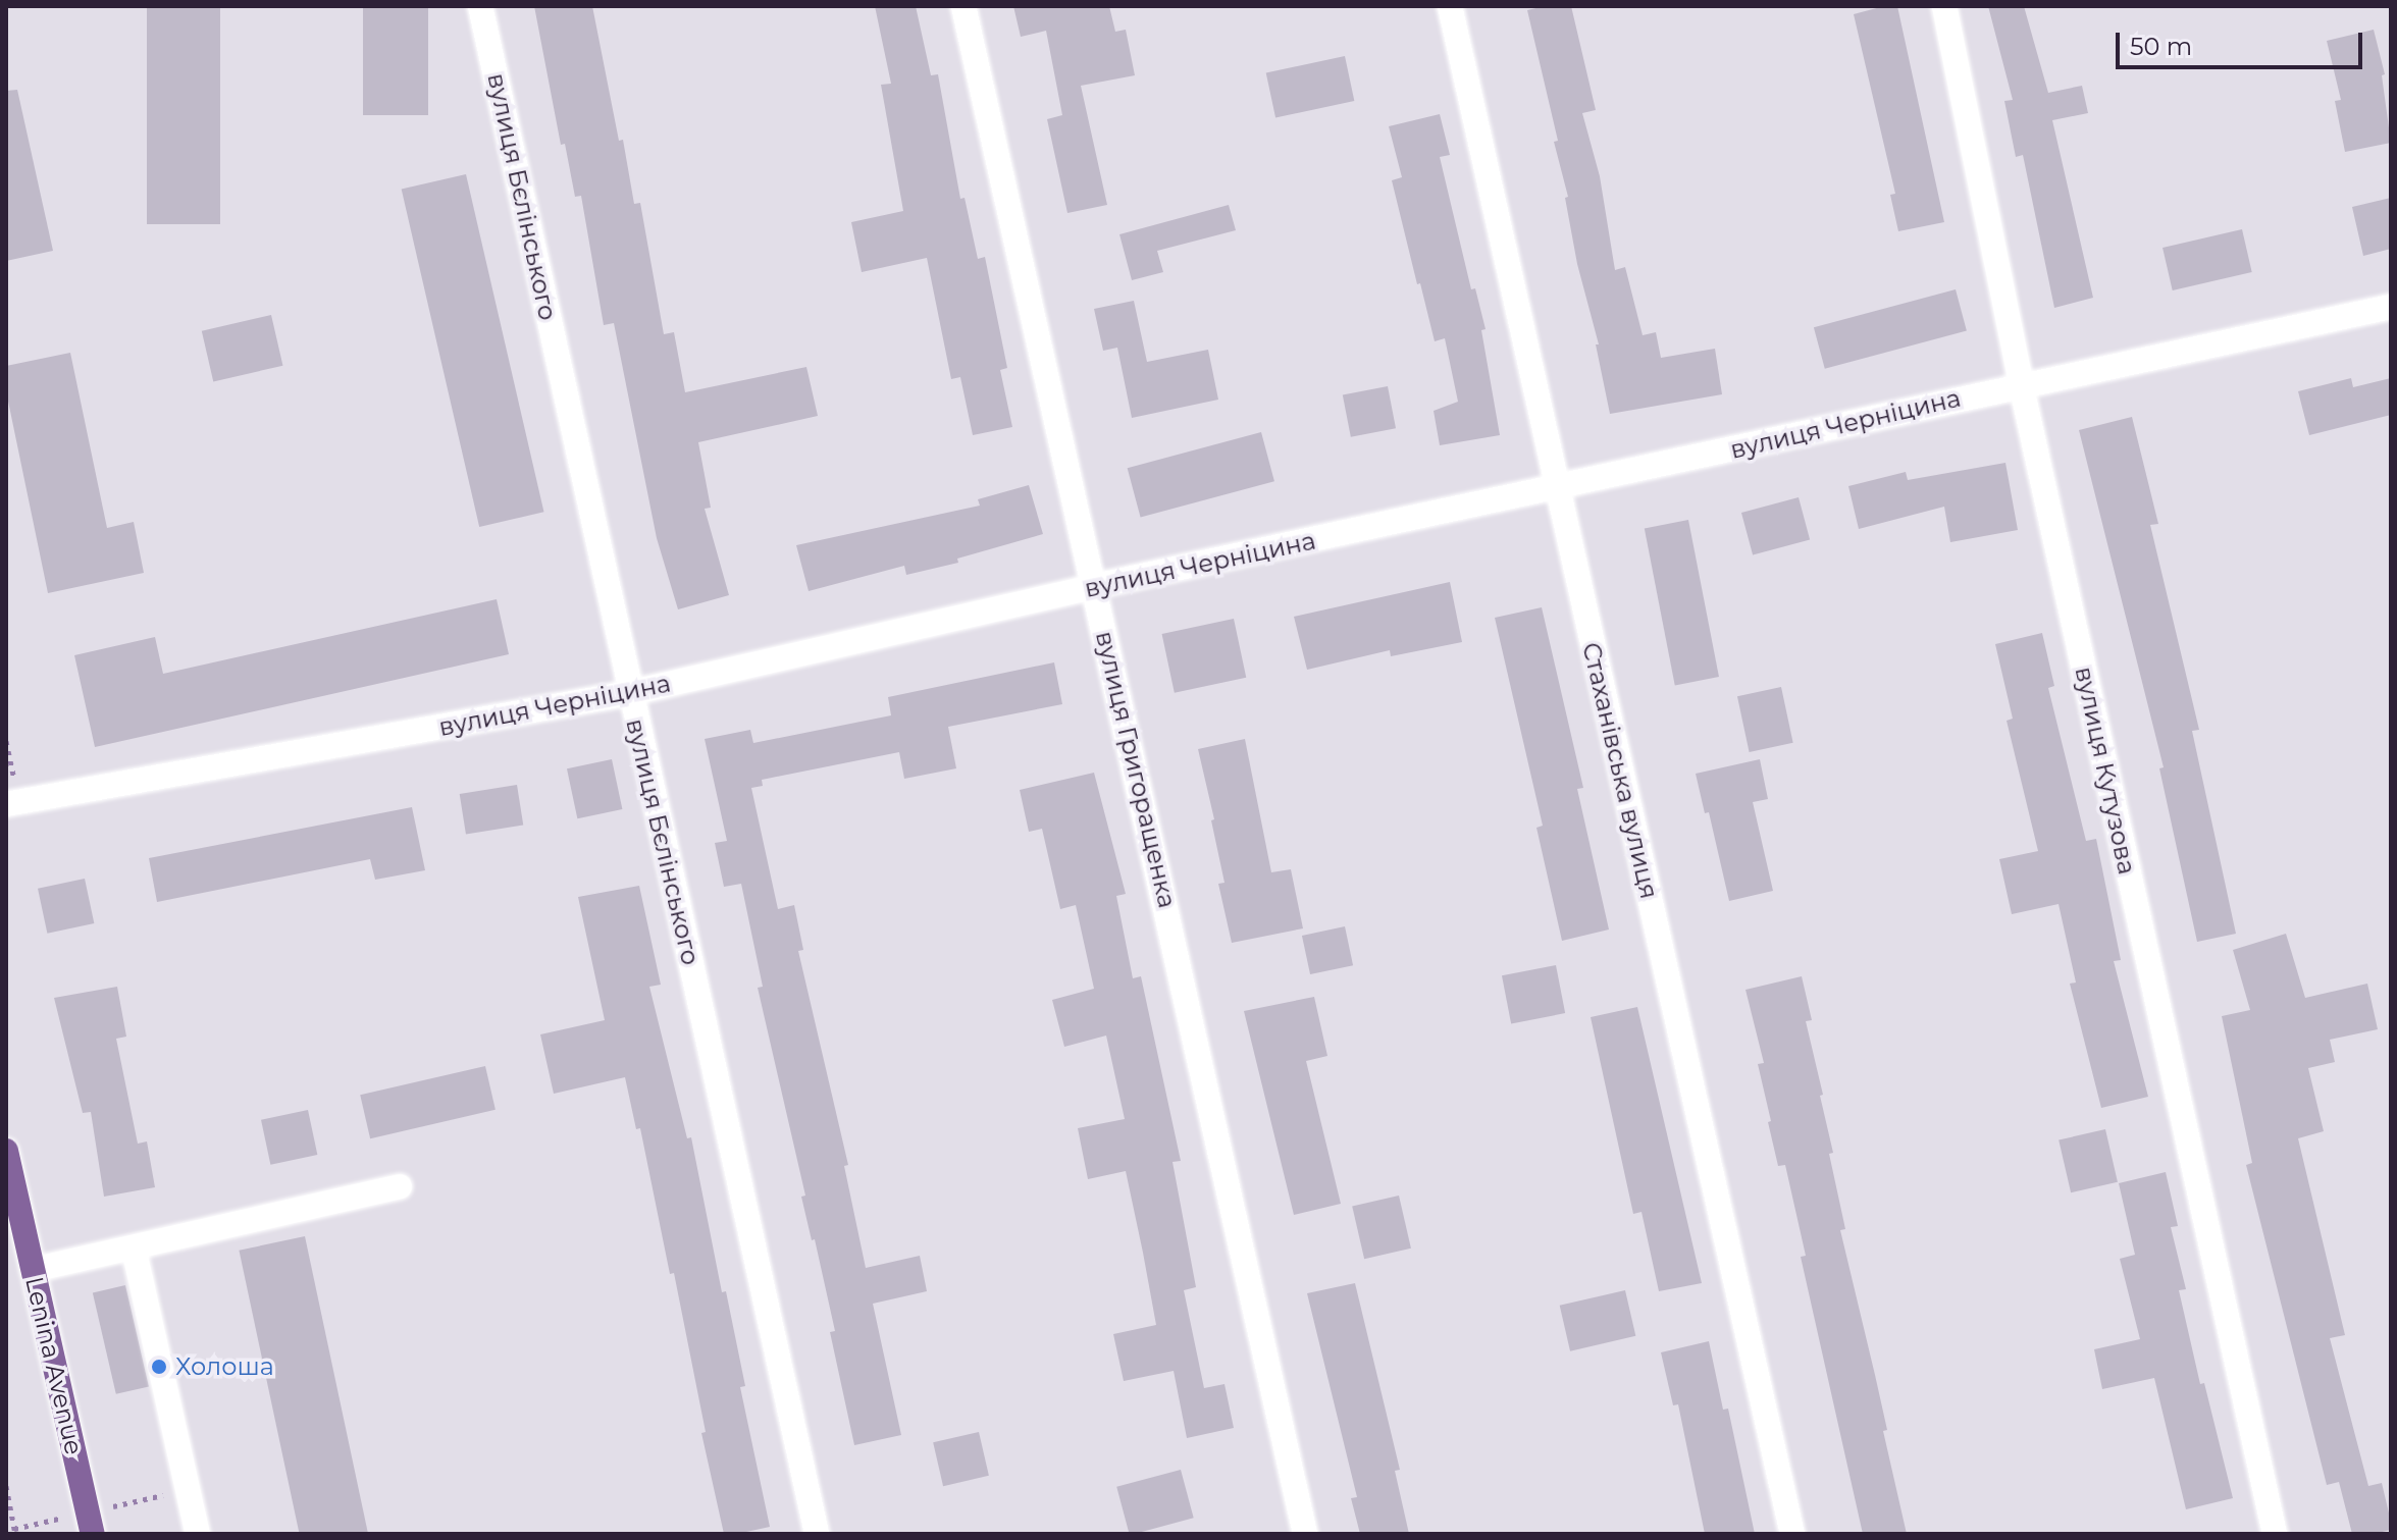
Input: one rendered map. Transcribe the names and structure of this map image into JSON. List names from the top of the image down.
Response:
{
  "streets": {
    "main road": ["Lenina Avenue"],
    "street": [
      "вулиця Бєлінського",
      "вулиця Черніцина",
      "вулиця Григоращенка",
      "Стаханівська вулиця",
      "вулиця Кутузова"
    ]
  },
  "crossings": [
    ["вулиця Бєлінського", "вулиця Черніцина"],
    ["вулиця Черніцина", "вулиця Григоращенка"],
    ["вулиця Черніцина", "Стаханівська вулиця"],
    ["вулиця Черніцина", "вулиця Кутузова"]
  ],
  "places": ["Холоша"],
  "scale_bar": "50 m"
}
